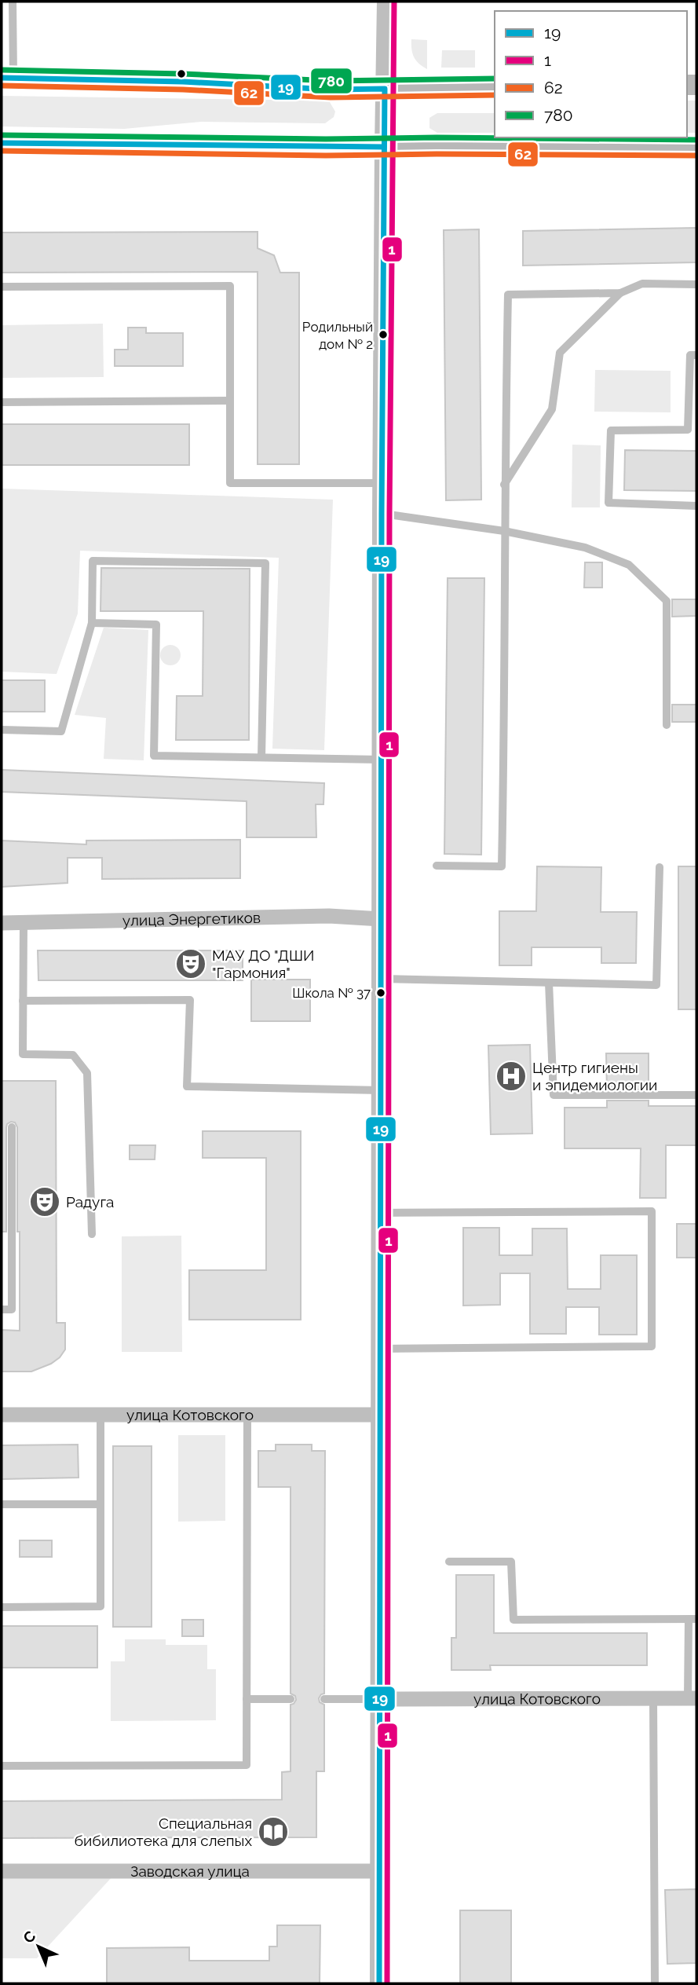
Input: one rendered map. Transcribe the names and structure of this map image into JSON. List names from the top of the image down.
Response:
{
  "streets": {
    "street": ["улица Энергетиков", "улица Котовского", "Заводская улица"]
  },
  "places": {
    "other": ["Родильный дом № 2", "Школа № 37"],
    "theatre": ["МАУ ДО \"ДШИ \"Гармония\"", "Радуга"],
    "hospital": ["Центр гигиены и эпидемиологии"],
    "library": ["Специальная бибилиотека для слепых"]
  },
  "lines": [
    "transit line 1",
    "transit line 780",
    "transit line 19",
    "transit line 62"
  ],
  "legend": [
    "19",
    "1",
    "62",
    "780"
  ],
  "north": "top left"
}
